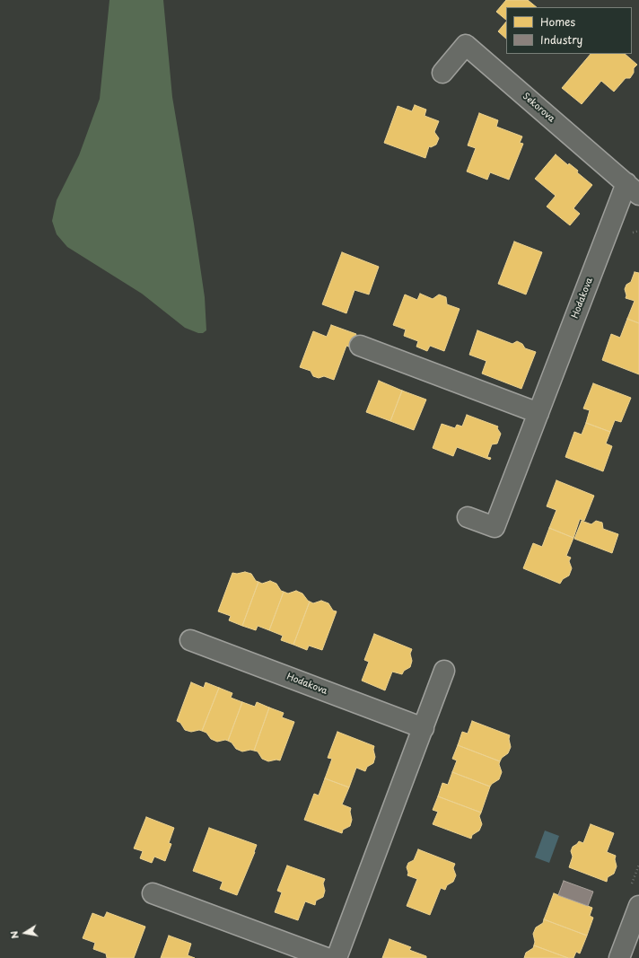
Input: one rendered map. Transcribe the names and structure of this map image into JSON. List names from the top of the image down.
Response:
{
  "streets": {
    "street": ["Sekorova", "Hodakova"]
  },
  "crossings": [
    ["Sekorova", "Hodakova"]
  ],
  "legend": ["Homes", "Industry"],
  "north": "left"
}
